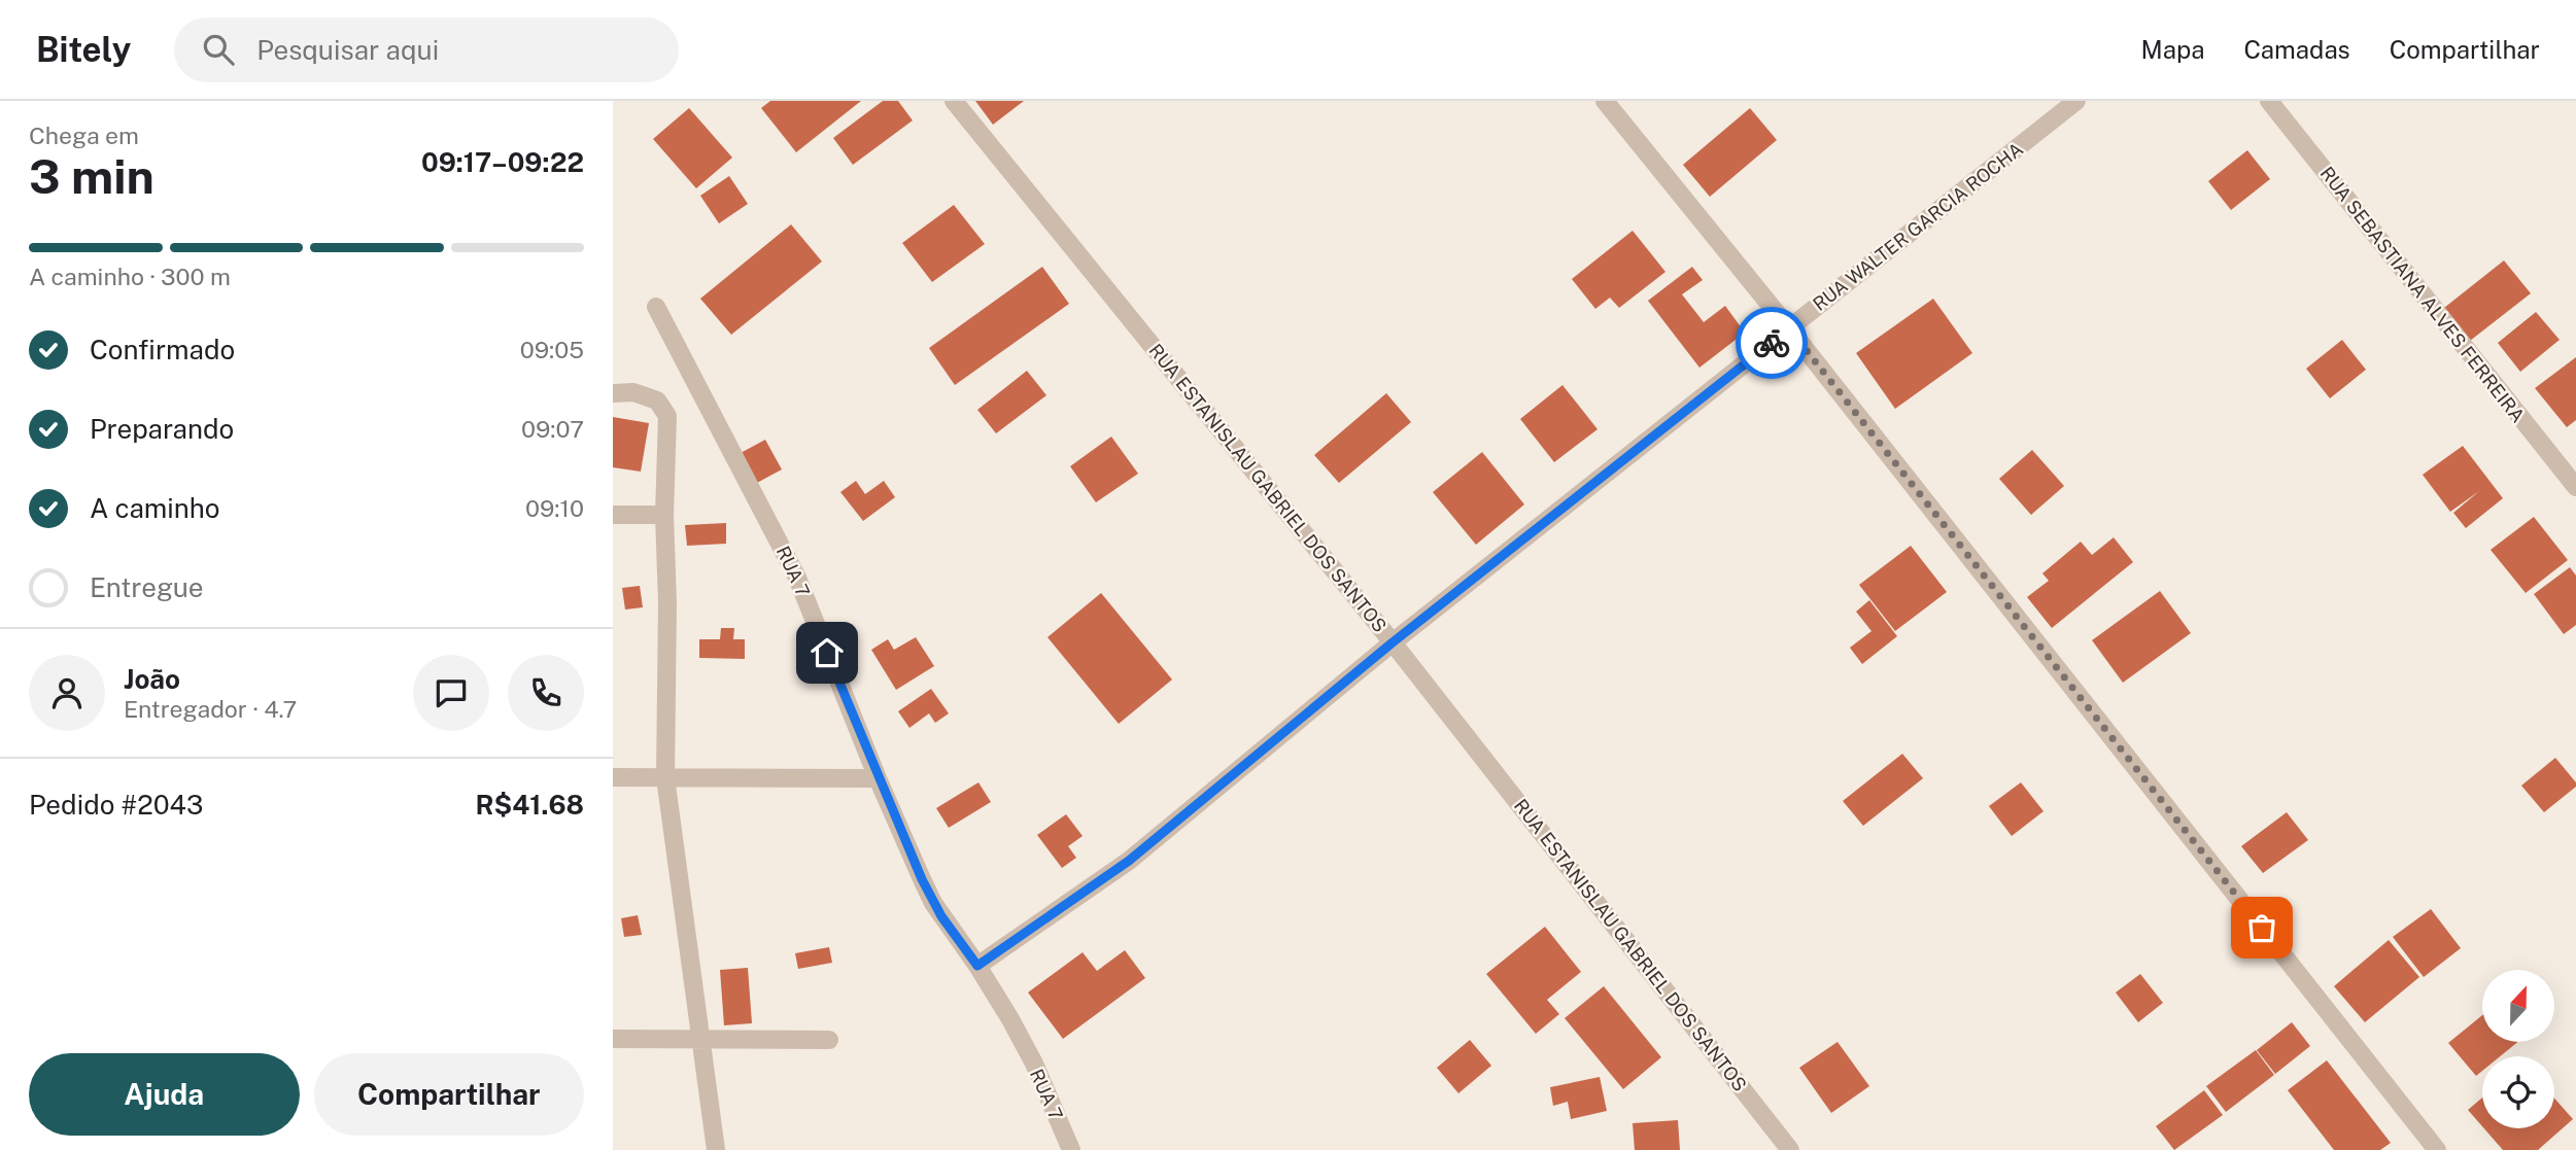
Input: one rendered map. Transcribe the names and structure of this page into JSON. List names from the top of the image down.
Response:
{
  "streets": {
    "street": [
      "RUA WALTER GARCIA ROCHA",
      "RUA SEBASTIANA ALVES FERREIRA",
      "RUA ESTANISLAU GABRIEL DOS SANTOS",
      "RUA 7"
    ]
  },
  "crossings": [
    ["RUA WALTER GARCIA ROCHA", "RUA ESTANISLAU GABRIEL DOS SANTOS"],
    ["RUA WALTER GARCIA ROCHA", "RUA 7"]
  ],
  "north": "top",
  "page": {
    "header": "Bitely",
    "search": "Pesquisar aqui",
    "nav": ["Mapa", "Camadas", "Compartilhar"],
    "heading": ["3 min", "Chega em", "09:17–09:22"],
    "panel": [
      "João",
      "Entregador · 4.7",
      "Pedido #2043",
      "R$41.68"
    ],
    "bar": "A caminho · 300 m",
    "list": [
      ["Confirmado", "09:05"],
      ["Preparando", "09:07"],
      ["A caminho", "09:10"],
      "Entregue"
    ],
    "buttons": ["Ajuda", "Compartilhar"]
  }
}
